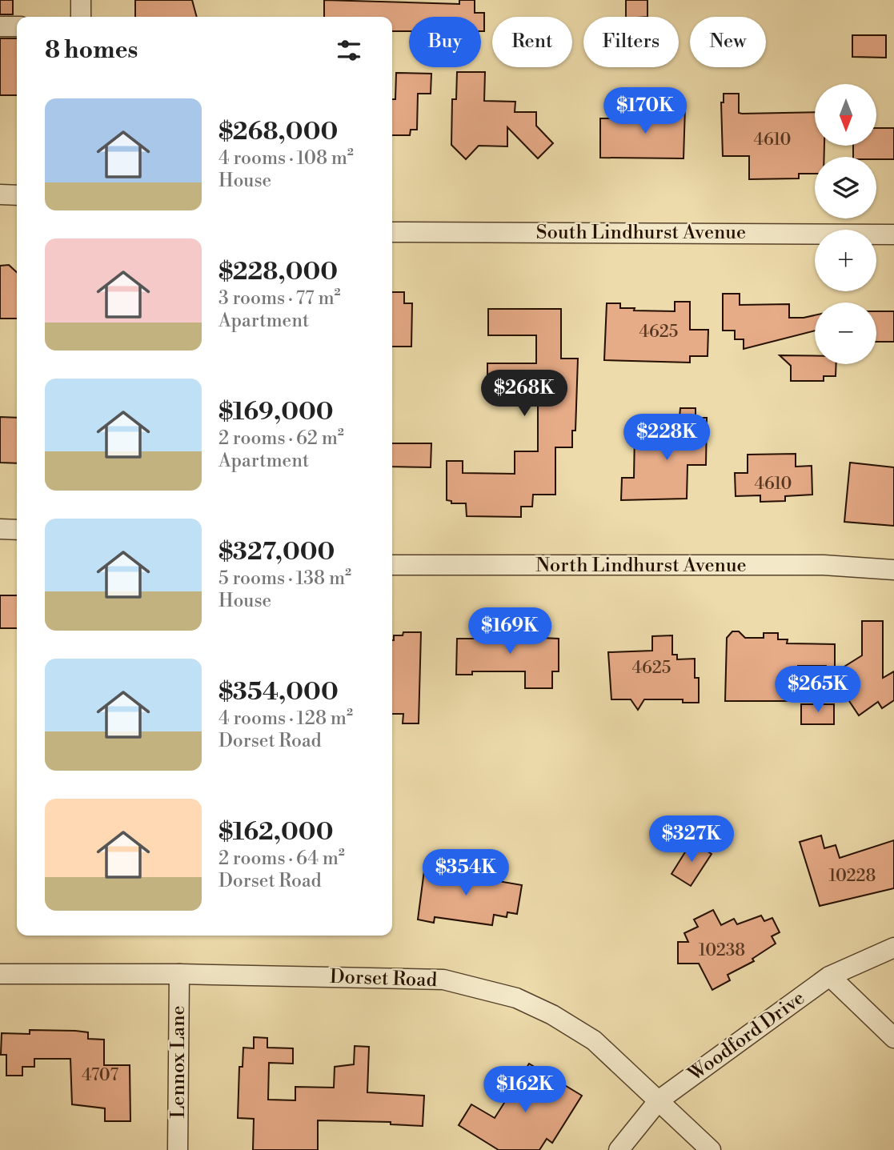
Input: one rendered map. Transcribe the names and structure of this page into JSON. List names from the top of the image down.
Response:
{
  "streets": {
    "street": [
      "South Lindhurst Avenue",
      "North Lindhurst Avenue",
      "Dorset Road",
      "Woodford Drive",
      "Lennox Lane"
    ]
  },
  "crossings": [
    ["Dorset Road", "Woodford Drive"],
    ["Dorset Road", "Lennox Lane"]
  ],
  "house_numbers": [
    "4610",
    "4625",
    "4610",
    "4625",
    "10228",
    "10238",
    "4707"
  ],
  "north": "bottom",
  "page": {
    "chip": [
      "Buy",
      "Rent",
      "Filters",
      "New"
    ],
    "heading": "8 homes",
    "map_buttons": ["+", "−"],
    "list": [
      {
        "name": "$268,000",
        "note": "4 rooms · 108 m² · House"
      },
      {
        "name": "$228,000",
        "note": "3 rooms · 77 m² · Apartment"
      },
      {
        "name": "$169,000",
        "note": "2 rooms · 62 m² · Apartment"
      },
      {
        "name": "$327,000",
        "note": "5 rooms · 138 m² · House"
      },
      {
        "name": "$354,000",
        "note": "4 rooms · 128 m² · Dorset Road"
      },
      {
        "name": "$162,000",
        "note": "2 rooms · 64 m² · Dorset Road"
      }
    ],
    "price": [
      "$170K",
      "$268K",
      "$228K",
      "$169K",
      "$265K",
      "$327K",
      "$354K",
      "$162K"
    ]
  }
}
